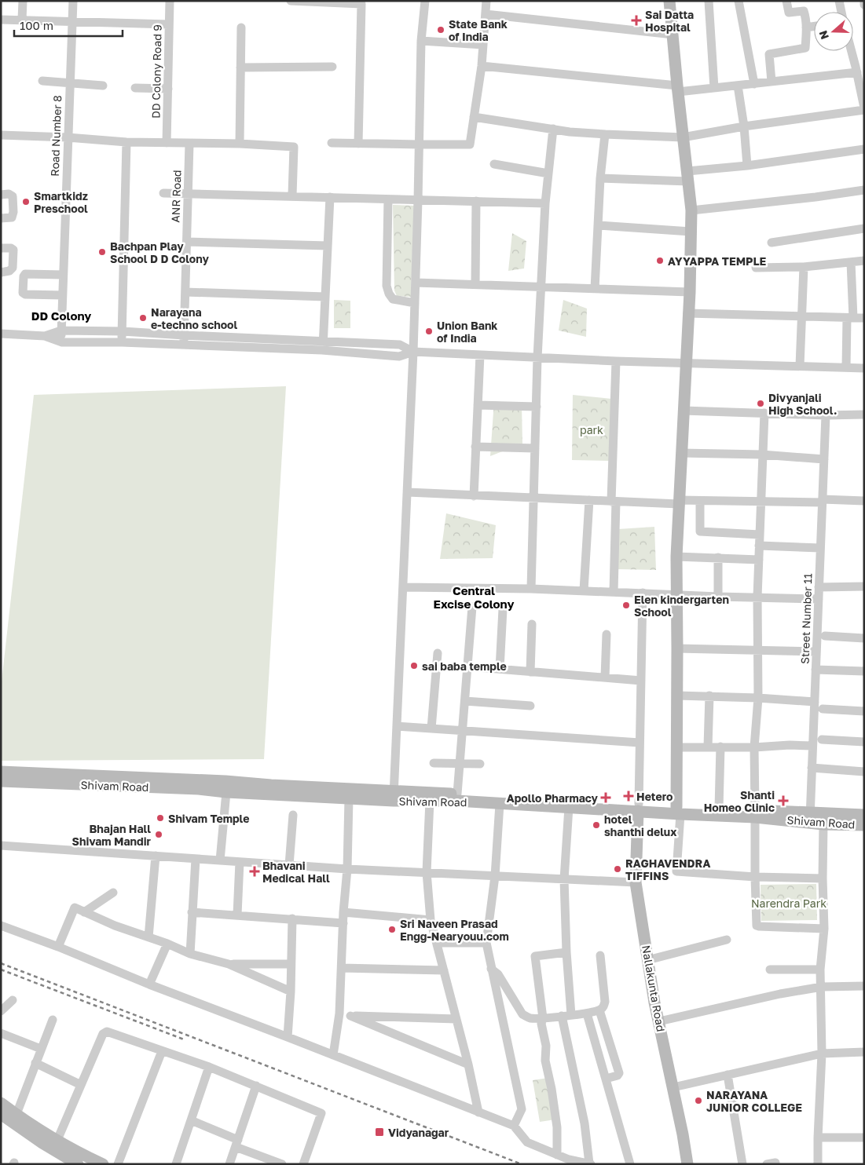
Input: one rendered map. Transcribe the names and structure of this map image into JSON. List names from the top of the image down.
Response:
{
  "streets": {
    "main road": ["Shivam Road", "Nallakunta Road"],
    "street": [
      "DD Colony Road 9",
      "Road Number 8",
      "ANR Road",
      "Street Number 11"
    ]
  },
  "crossings": [
    ["Street Number 11", "Shivam Road"],
    ["Shivam Road", "Nallakunta Road"]
  ],
  "districts": ["DD Colony", "Central Excise Colony"],
  "parks": ["park", "Narendra Park"],
  "places": {
    "health": [
      "Sai Datta Hospital",
      "Hetero",
      "Apollo Pharmacy",
      "Shanti Homeo Clinic",
      "Bhavani Medical Hall"
    ],
    "other": [
      "State Bank of India",
      "Smartkidz Preschool",
      "Bachpan Play School D D Colony",
      "AYYAPPA TEMPLE",
      "Narayana e-techno school",
      "Union Bank of India",
      "Divyanjali High School.",
      "Elen kindergarten School",
      "sai baba temple",
      "Shivam Temple",
      "hotel shanthi delux",
      "Bhajan Hall Shivam Mandir",
      "RAGHAVENDRA TIFFINS",
      "Sri Naveen Prasad Engg-Nearyouu.com",
      "NARAYANA JUNIOR COLLEGE"
    ],
    "transit": ["Vidyanagar"]
  },
  "scale_bar": "100 m",
  "north": "left"
}
